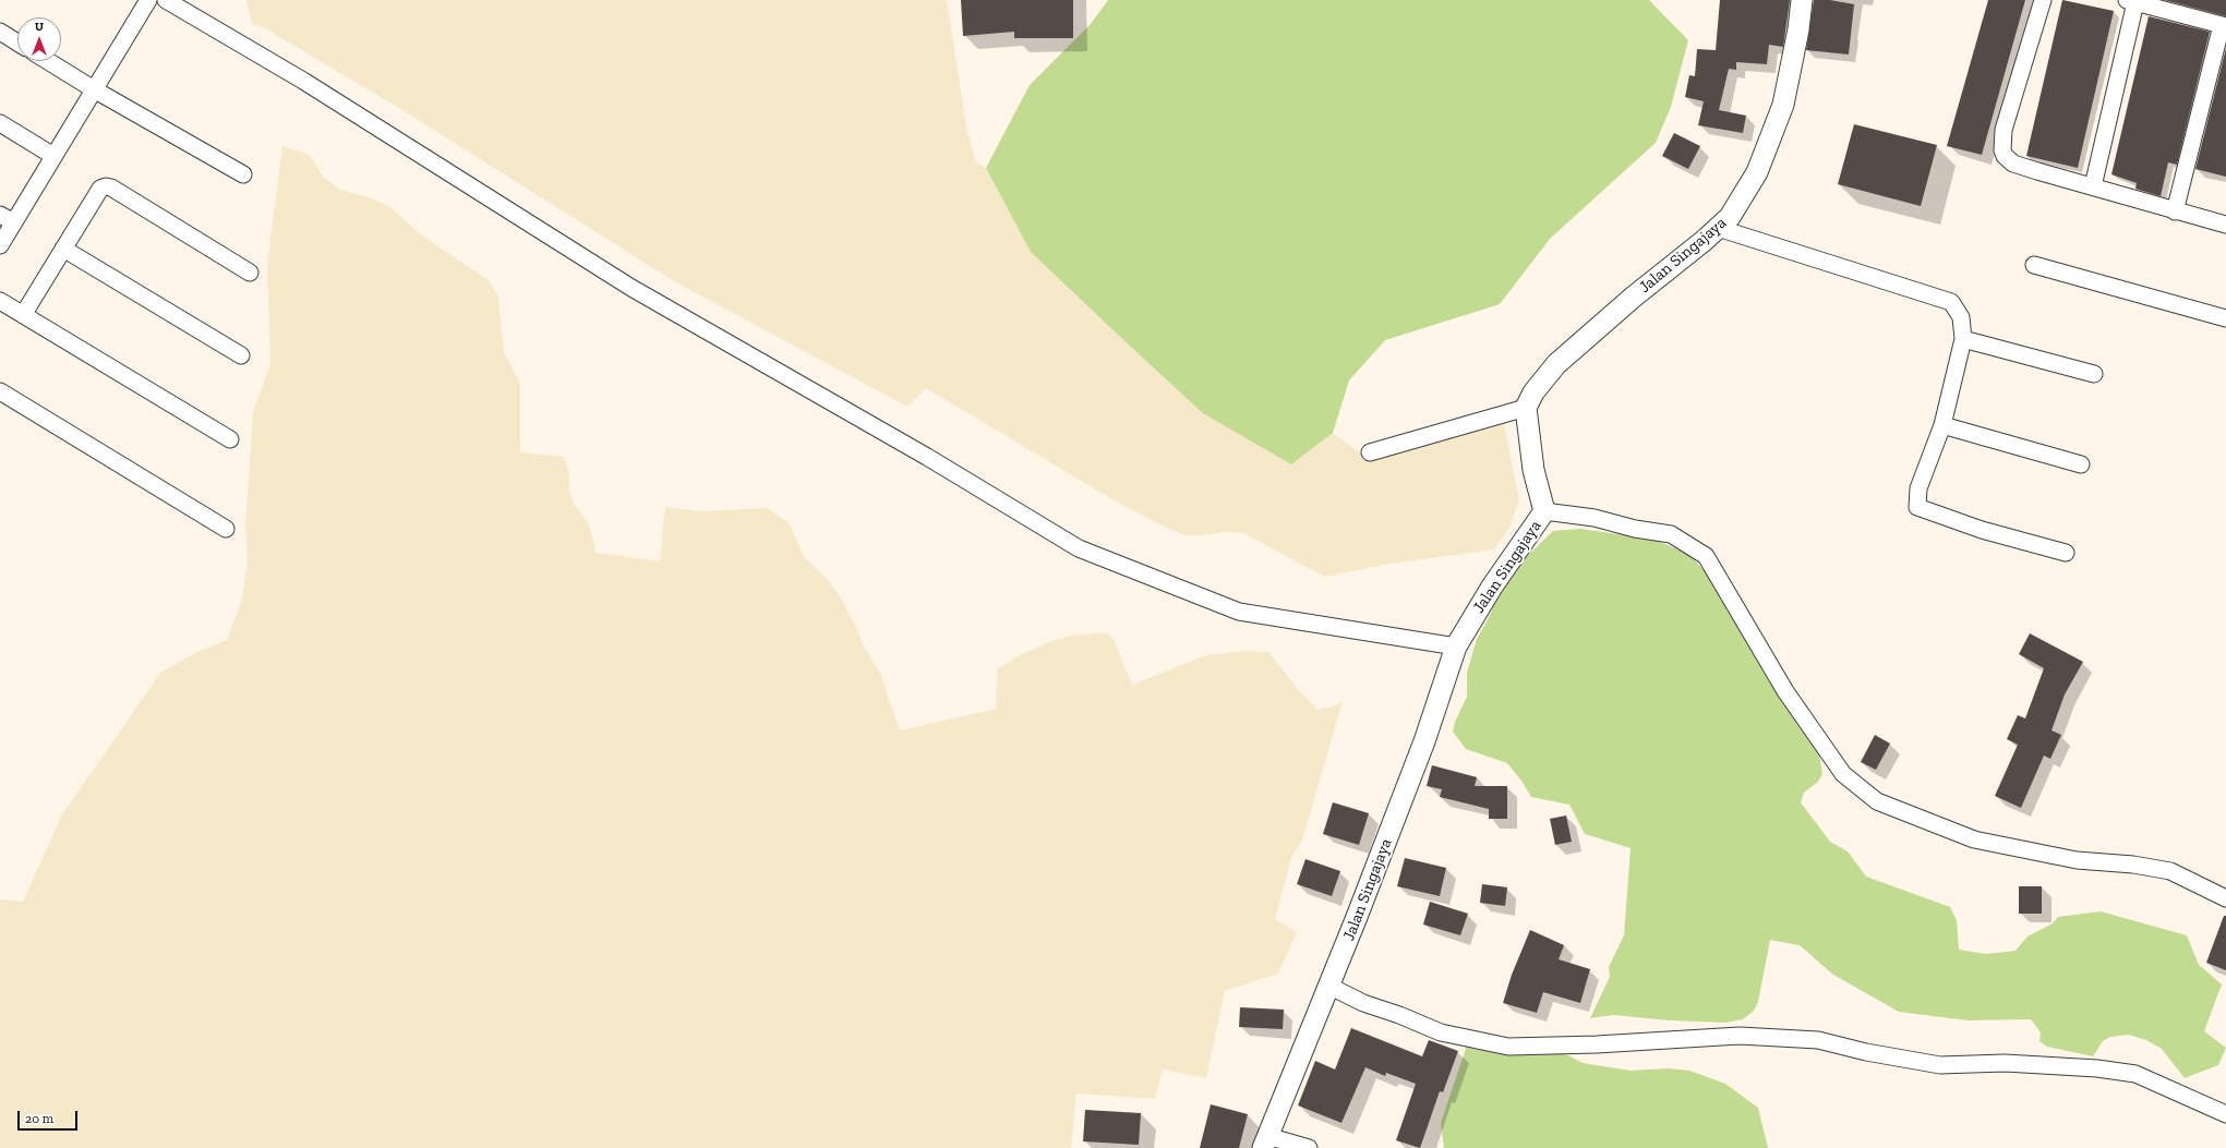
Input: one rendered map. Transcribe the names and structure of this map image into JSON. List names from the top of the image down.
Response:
{
  "streets": {
    "street": ["Jalan Singajaya"]
  },
  "scale_bar": "20 m",
  "north": "top"
}
